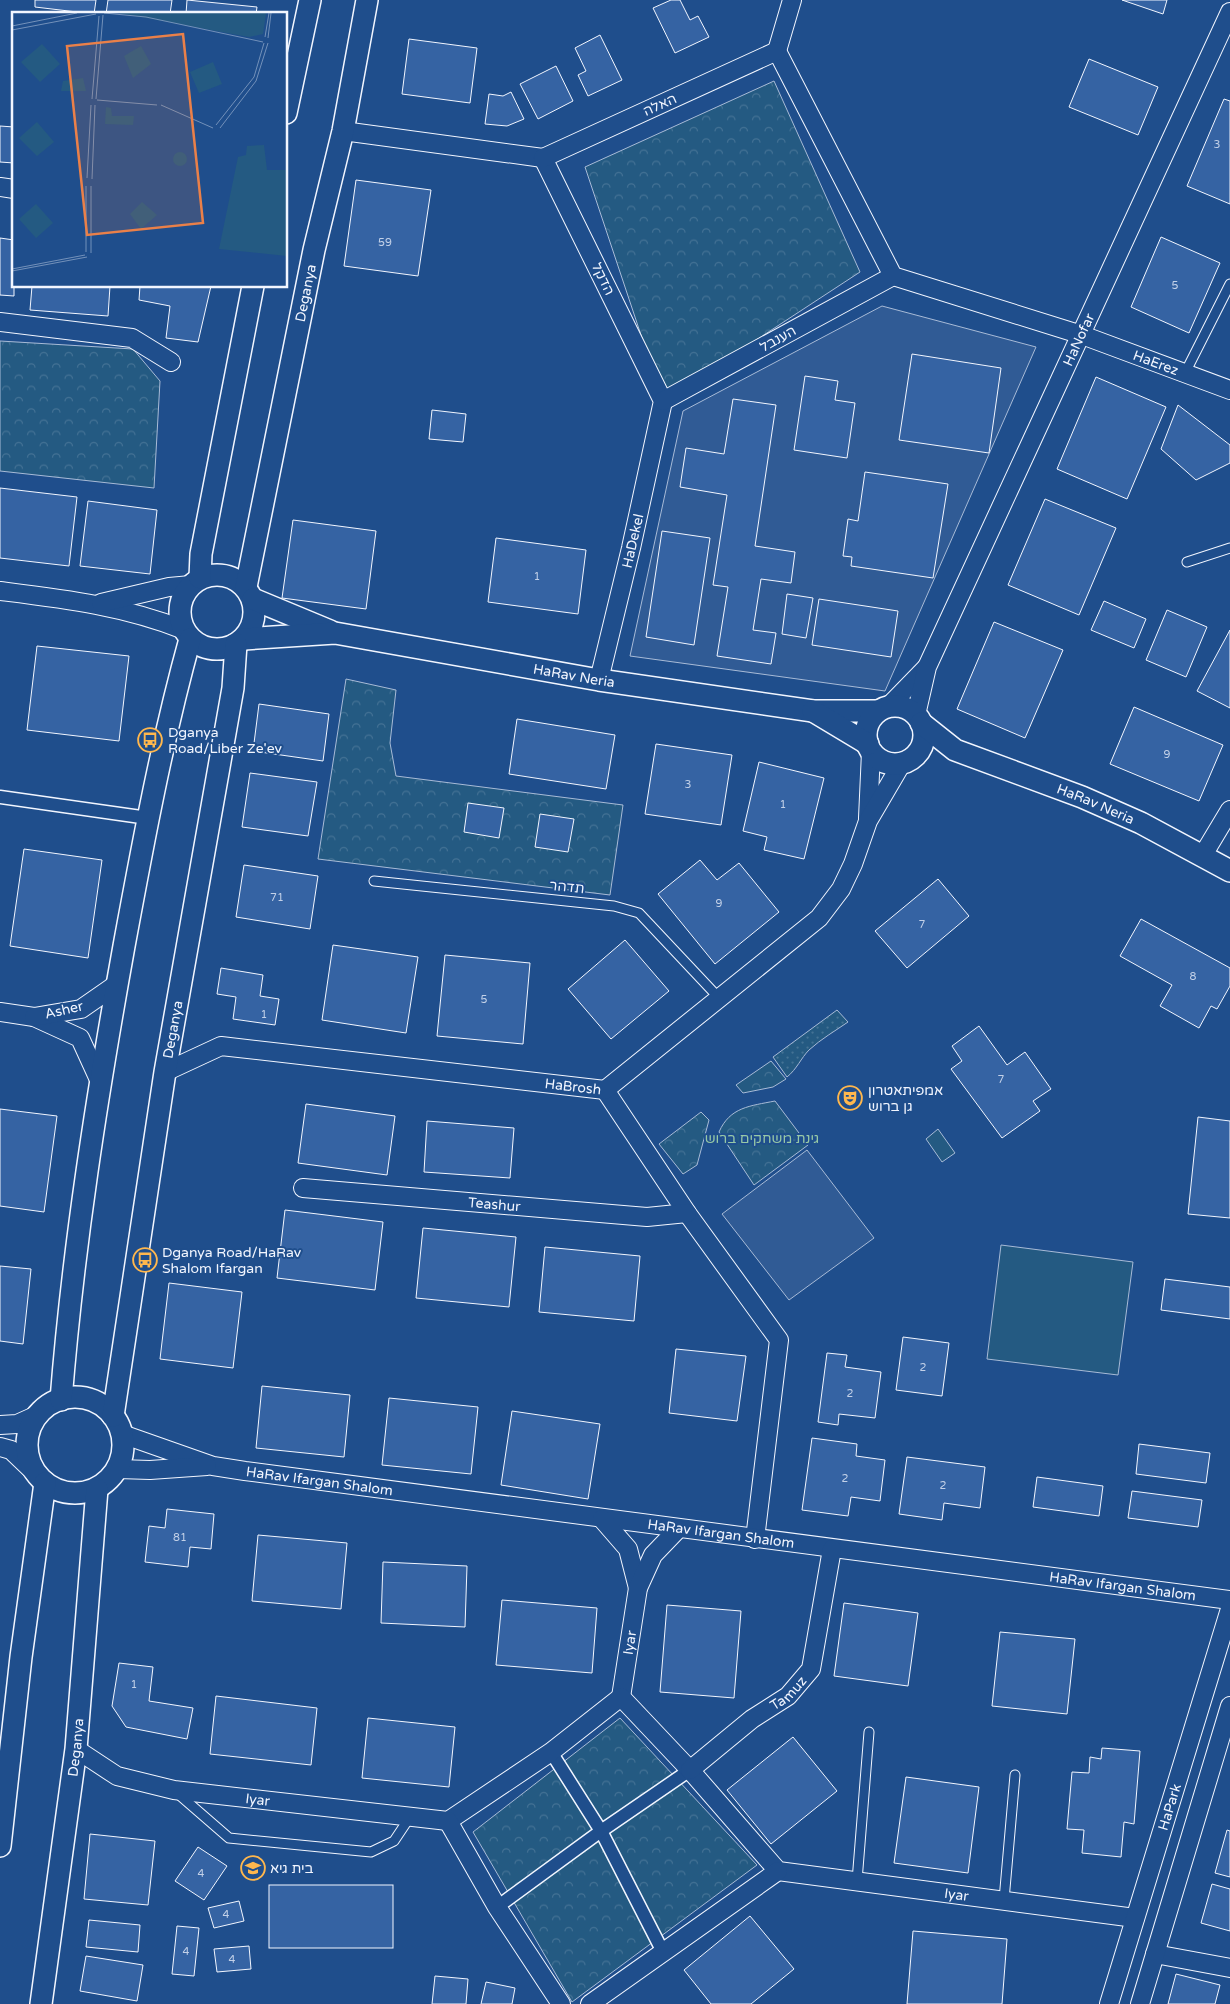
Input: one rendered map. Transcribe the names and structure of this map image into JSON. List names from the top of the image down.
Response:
{
  "streets": {
    "street": [
      "האלה",
      "הדקל",
      "Deganya",
      "הענבל",
      "HaNofar",
      "HaErez",
      "HaDekel",
      "HaRav Neria",
      "Asher",
      "HaBrosh",
      "Teashur",
      "HaRav Ifargan Shalom",
      "Iyar",
      "Tamuz",
      "HaPark"
    ],
    "lane": ["תדהר"]
  },
  "crossings": [
    ["האלה", "הדקל"],
    ["הדקל", "הענבל"],
    ["הדקל", "HaDekel"],
    ["Deganya", "HaRav Neria"],
    ["Deganya", "HaBrosh"],
    ["Deganya", "HaRav Ifargan Shalom"],
    ["Deganya", "Iyar"],
    ["הענבל", "HaErez"],
    ["הענבל", "HaDekel"],
    ["HaNofar", "HaErez"],
    ["HaNofar", "HaRav Neria"],
    ["HaNofar", "HaBrosh"],
    ["HaDekel", "HaRav Neria"],
    ["HaRav Neria", "HaBrosh"],
    ["תדהר", "HaBrosh"],
    ["HaRav Ifargan Shalom", "Iyar"],
    ["HaRav Ifargan Shalom", "Tamuz"],
    ["Iyar", "HaPark"]
  ],
  "parks": ["גינת משחקים ברוש"],
  "places": {
    "bus stop": ["Dganya Road/Liber Ze'ev", "Dganya Road/HaRav Shalom Ifargan"],
    "theatre": ["אמפיתאטרון גן ברוש"],
    "school or university": ["בית גיא"]
  },
  "house_numbers": [
    "3",
    "59",
    "5",
    "1",
    "9",
    "3",
    "1",
    "71",
    "9",
    "7",
    "8",
    "5",
    "1",
    "7",
    "2",
    "2",
    "2",
    "2",
    "81",
    "1",
    "4",
    "4",
    "4",
    "4"
  ]
}
